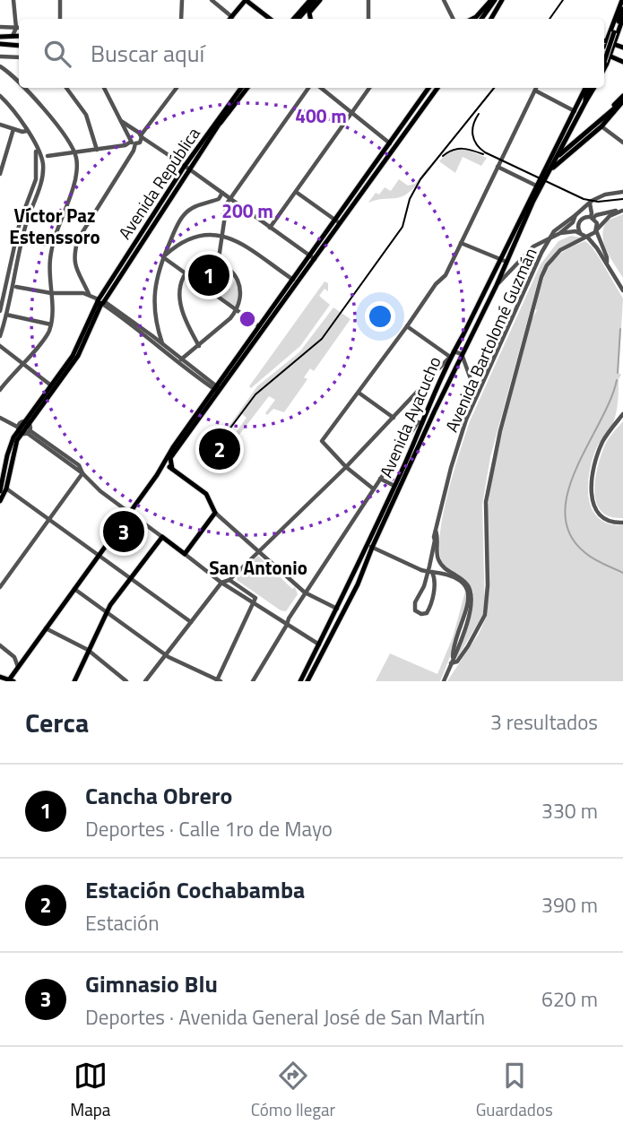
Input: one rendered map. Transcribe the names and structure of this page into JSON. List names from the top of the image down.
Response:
{
  "streets": {
    "main road": ["Avenida República", "Avenida Ayacucho"],
    "street": ["Avenida Bartolomé Guzmán"]
  },
  "districts": ["Víctor Paz Estenssoro", "San Antonio"],
  "page": {
    "search": "Buscar aquí",
    "pins": ["1", "2", "3"],
    "heading": ["Cerca", "3 resultados"],
    "list": [
      {
        "mark": "1",
        "name": "Cancha Obrero",
        "note": "Deportes · Calle 1ro de Mayo",
        "value": "330 m"
      },
      {
        "mark": "2",
        "name": "Estación Cochabamba",
        "note": "Estación",
        "value": "390 m"
      },
      {
        "mark": "3",
        "name": "Gimnasio Blu",
        "note": "Deportes · Avenida General José de San Martín",
        "value": "620 m"
      }
    ],
    "nav": ["Mapa", "Cómo llegar", "Guardados"]
  },
  "rings": ["400 m", "200 m"]
}
